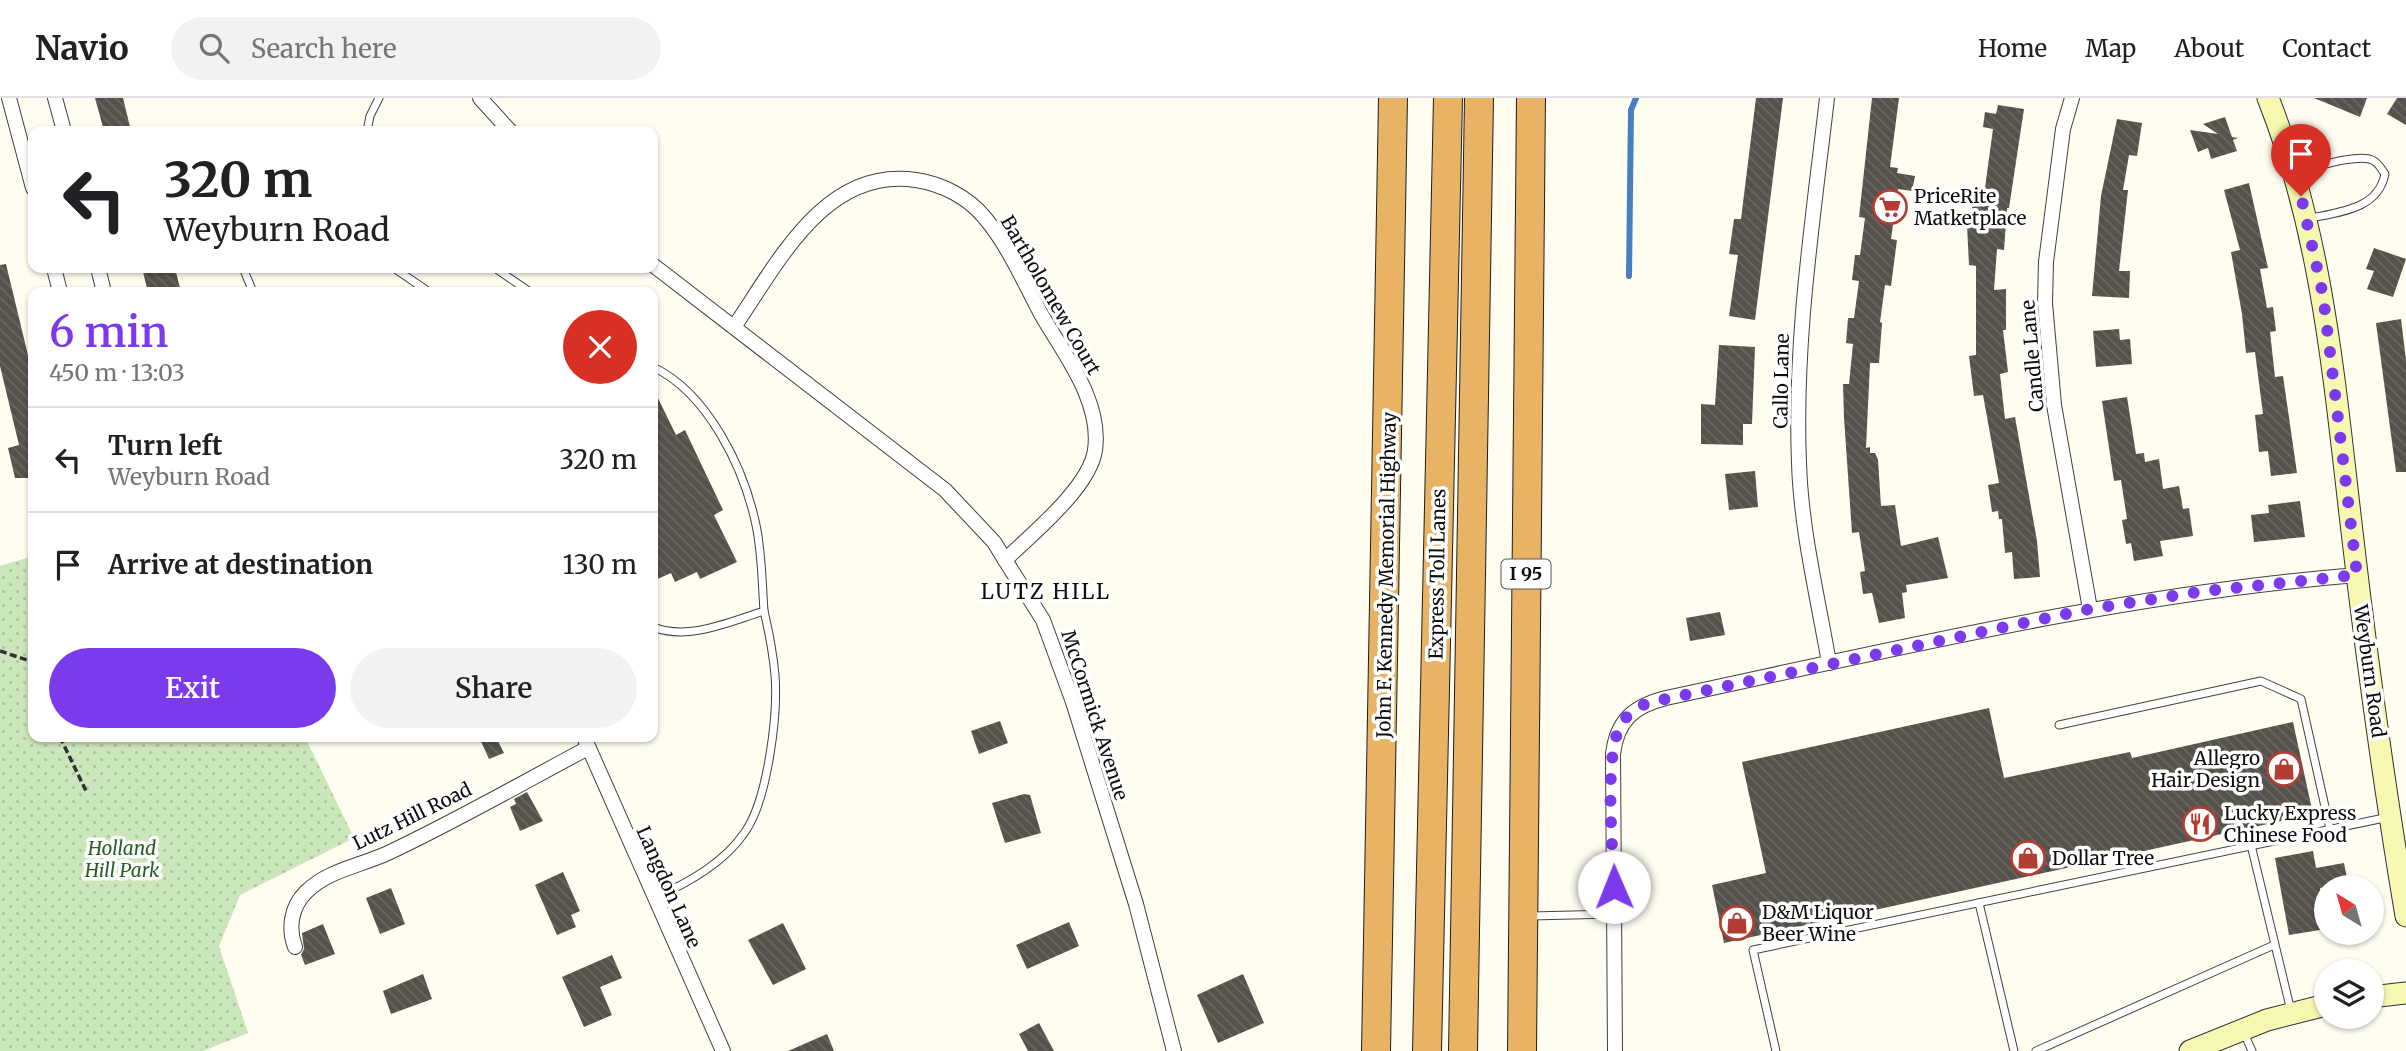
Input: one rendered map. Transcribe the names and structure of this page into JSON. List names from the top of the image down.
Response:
{
  "streets": {
    "highway": ["Express Toll Lanes", "I 95", "John F. Kennedy Memorial Highway"],
    "street": [
      "Bartholomew Court",
      "Candle Lane",
      "Callo Lane",
      "Weyburn Road",
      "McCormick Avenue",
      "Lutz Hill Road",
      "Langdon Lane"
    ]
  },
  "crossings": [
    ["Bartholomew Court", "McCormick Avenue"],
    ["Lutz Hill Road", "Langdon Lane"]
  ],
  "districts": ["LUTZ HILL"],
  "parks": ["Holland Hill Park"],
  "places": {
    "supermarket": ["PriceRite Matketplace"],
    "shop": ["Allegro Hair Design", "Dollar Tree", "D&M Liquor Beer Wine"],
    "restaurant": ["Lucky Express Chinese Food"]
  },
  "north": "top left",
  "page": {
    "header": "Navio",
    "search": "Search here",
    "nav": [
      "Home",
      "Map",
      "About",
      "Contact"
    ],
    "turn": ["320 m", "Weyburn Road"],
    "heading": ["6 min", "450 m · 13:03"],
    "list": [
      {
        "name": "Turn left",
        "note": "Weyburn Road",
        "value": "320 m"
      },
      {
        "name": "Arrive at destination",
        "value": "130 m"
      }
    ],
    "buttons": ["Exit", "Share"]
  }
}
